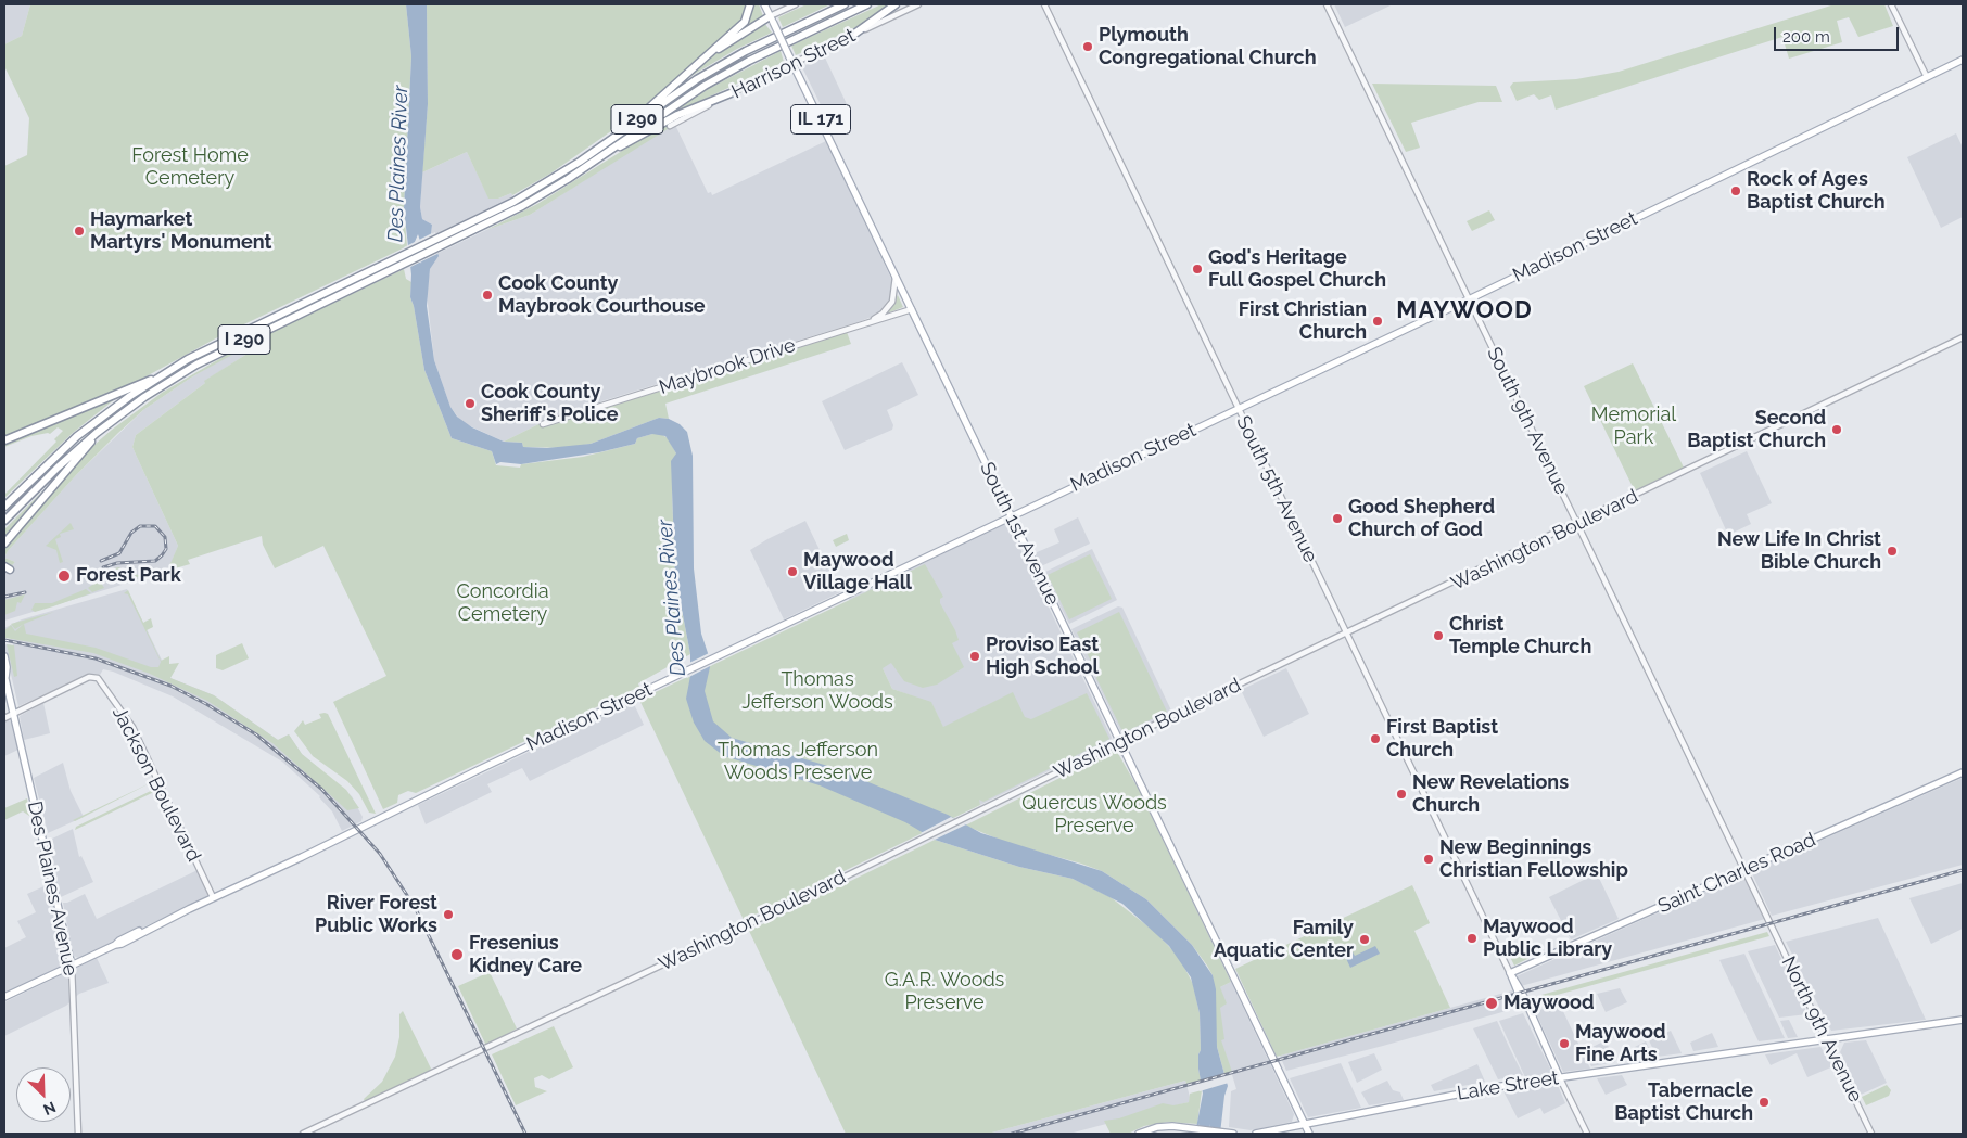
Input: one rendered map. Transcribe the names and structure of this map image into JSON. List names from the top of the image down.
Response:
{
  "streets": {
    "highway": ["I 290"],
    "main road": [
      "IL 171",
      "Madison Street",
      "South 5th Avenue",
      "South 1st Avenue",
      "Saint Charles Road",
      "Des Plaines Avenue",
      "Lake Street"
    ],
    "street": [
      "Harrison Street",
      "Maybrook Drive",
      "South 9th Avenue",
      "Washington Boulevard",
      "Jackson Boulevard",
      "North 9th Avenue"
    ]
  },
  "crossings": [
    ["Harrison Street", "South 1st Avenue"],
    ["IL 171", "South 1st Avenue"],
    ["IL 171", "Lake Street"],
    ["Madison Street", "South 9th Avenue"],
    ["Madison Street", "South 5th Avenue"],
    ["Madison Street", "South 1st Avenue"],
    ["Madison Street", "Jackson Boulevard"],
    ["Madison Street", "Des Plaines Avenue"],
    ["Maybrook Drive", "South 1st Avenue"],
    ["South 9th Avenue", "Washington Boulevard"],
    ["South 9th Avenue", "Saint Charles Road"],
    ["South 9th Avenue", "North 9th Avenue"],
    ["South 5th Avenue", "Washington Boulevard"],
    ["South 5th Avenue", "Saint Charles Road"],
    ["South 5th Avenue", "Lake Street"],
    ["South 1st Avenue", "Washington Boulevard"],
    ["South 1st Avenue", "Lake Street"],
    ["Jackson Boulevard", "Des Plaines Avenue"],
    ["North 9th Avenue", "Lake Street"]
  ],
  "districts": ["MAYWOOD"],
  "water": ["Des Plaines River"],
  "parks": [
    "Forest Home Cemetery",
    "Memorial Park",
    "Concordia Cemetery",
    "Thomas Jefferson Woods",
    "Thomas Jefferson Woods Preserve",
    "Quercus Woods Preserve",
    "G.A.R. Woods Preserve"
  ],
  "places": [
    "Plymouth Congregational Church",
    "Rock of Ages Baptist Church",
    "Haymarket Martyrs' Monument",
    "God's Heritage Full Gospel Church",
    "Cook County Maybrook Courthouse",
    "First Christian Church",
    "Cook County Sheriff's Police",
    "Second Baptist Church",
    "Good Shepherd Church of God",
    "New Life In Christ Bible Church",
    "Maywood Village Hall",
    "Forest Park",
    "Christ Temple Church",
    "Proviso East High School",
    "First Baptist Church",
    "New Revelations Church",
    "New Beginnings Christian Fellowship",
    "River Forest Public Works",
    "Maywood Public Library",
    "Family Aquatic Center",
    "Fresenius Kidney Care",
    "Maywood",
    "Maywood Fine Arts",
    "Tabernacle Baptist Church"
  ],
  "scale_bar": "200 m",
  "north": "bottom right"
}
